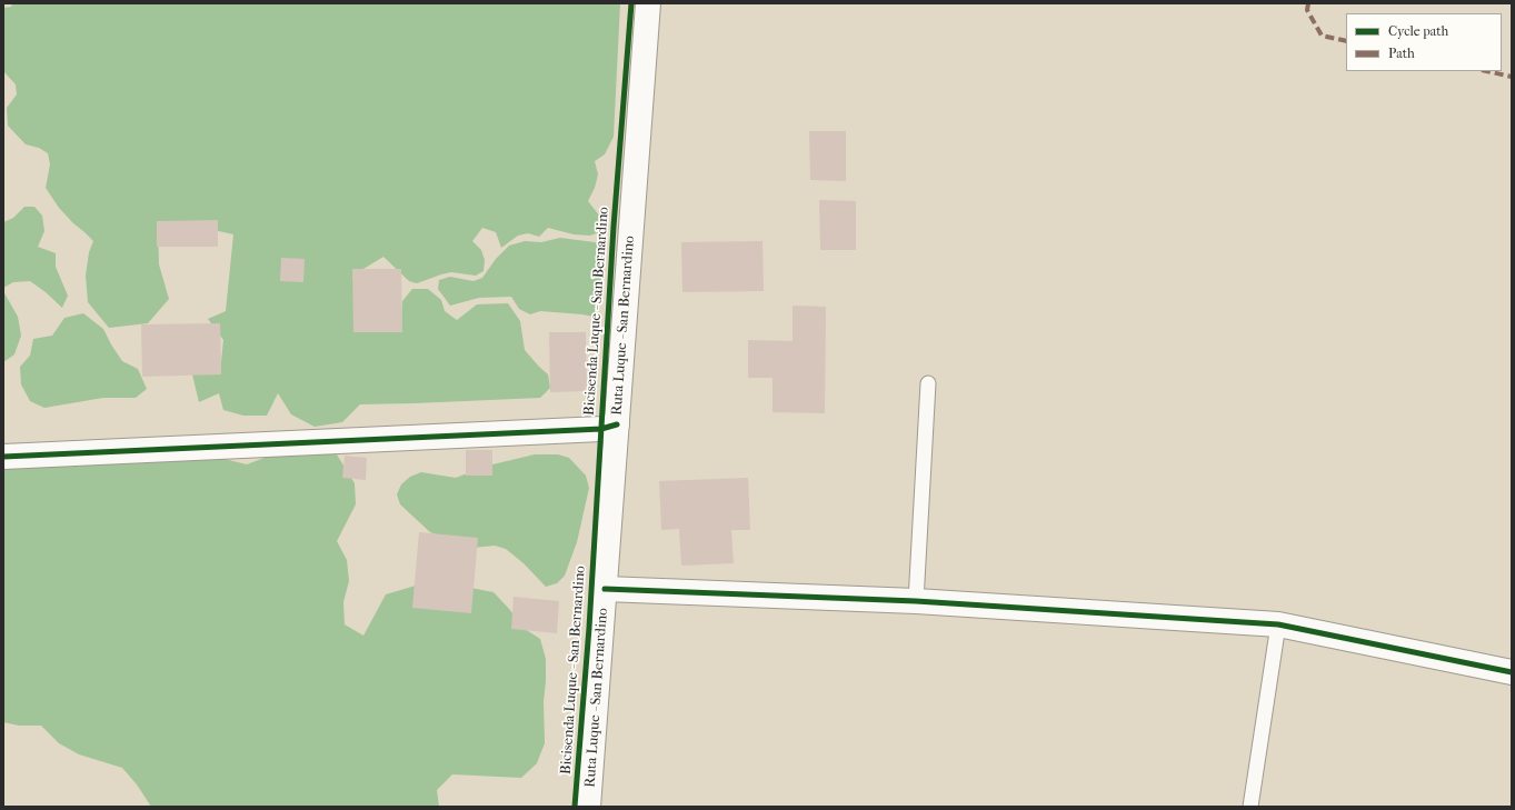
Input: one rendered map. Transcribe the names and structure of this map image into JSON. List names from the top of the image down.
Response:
{
  "streets": {
    "street": ["Ruta Luque - San Bernardino"],
    "cycle path": ["Bicisenda Luque - San Bernardino"]
  },
  "legend": ["Cycle path", "Path"]
}
